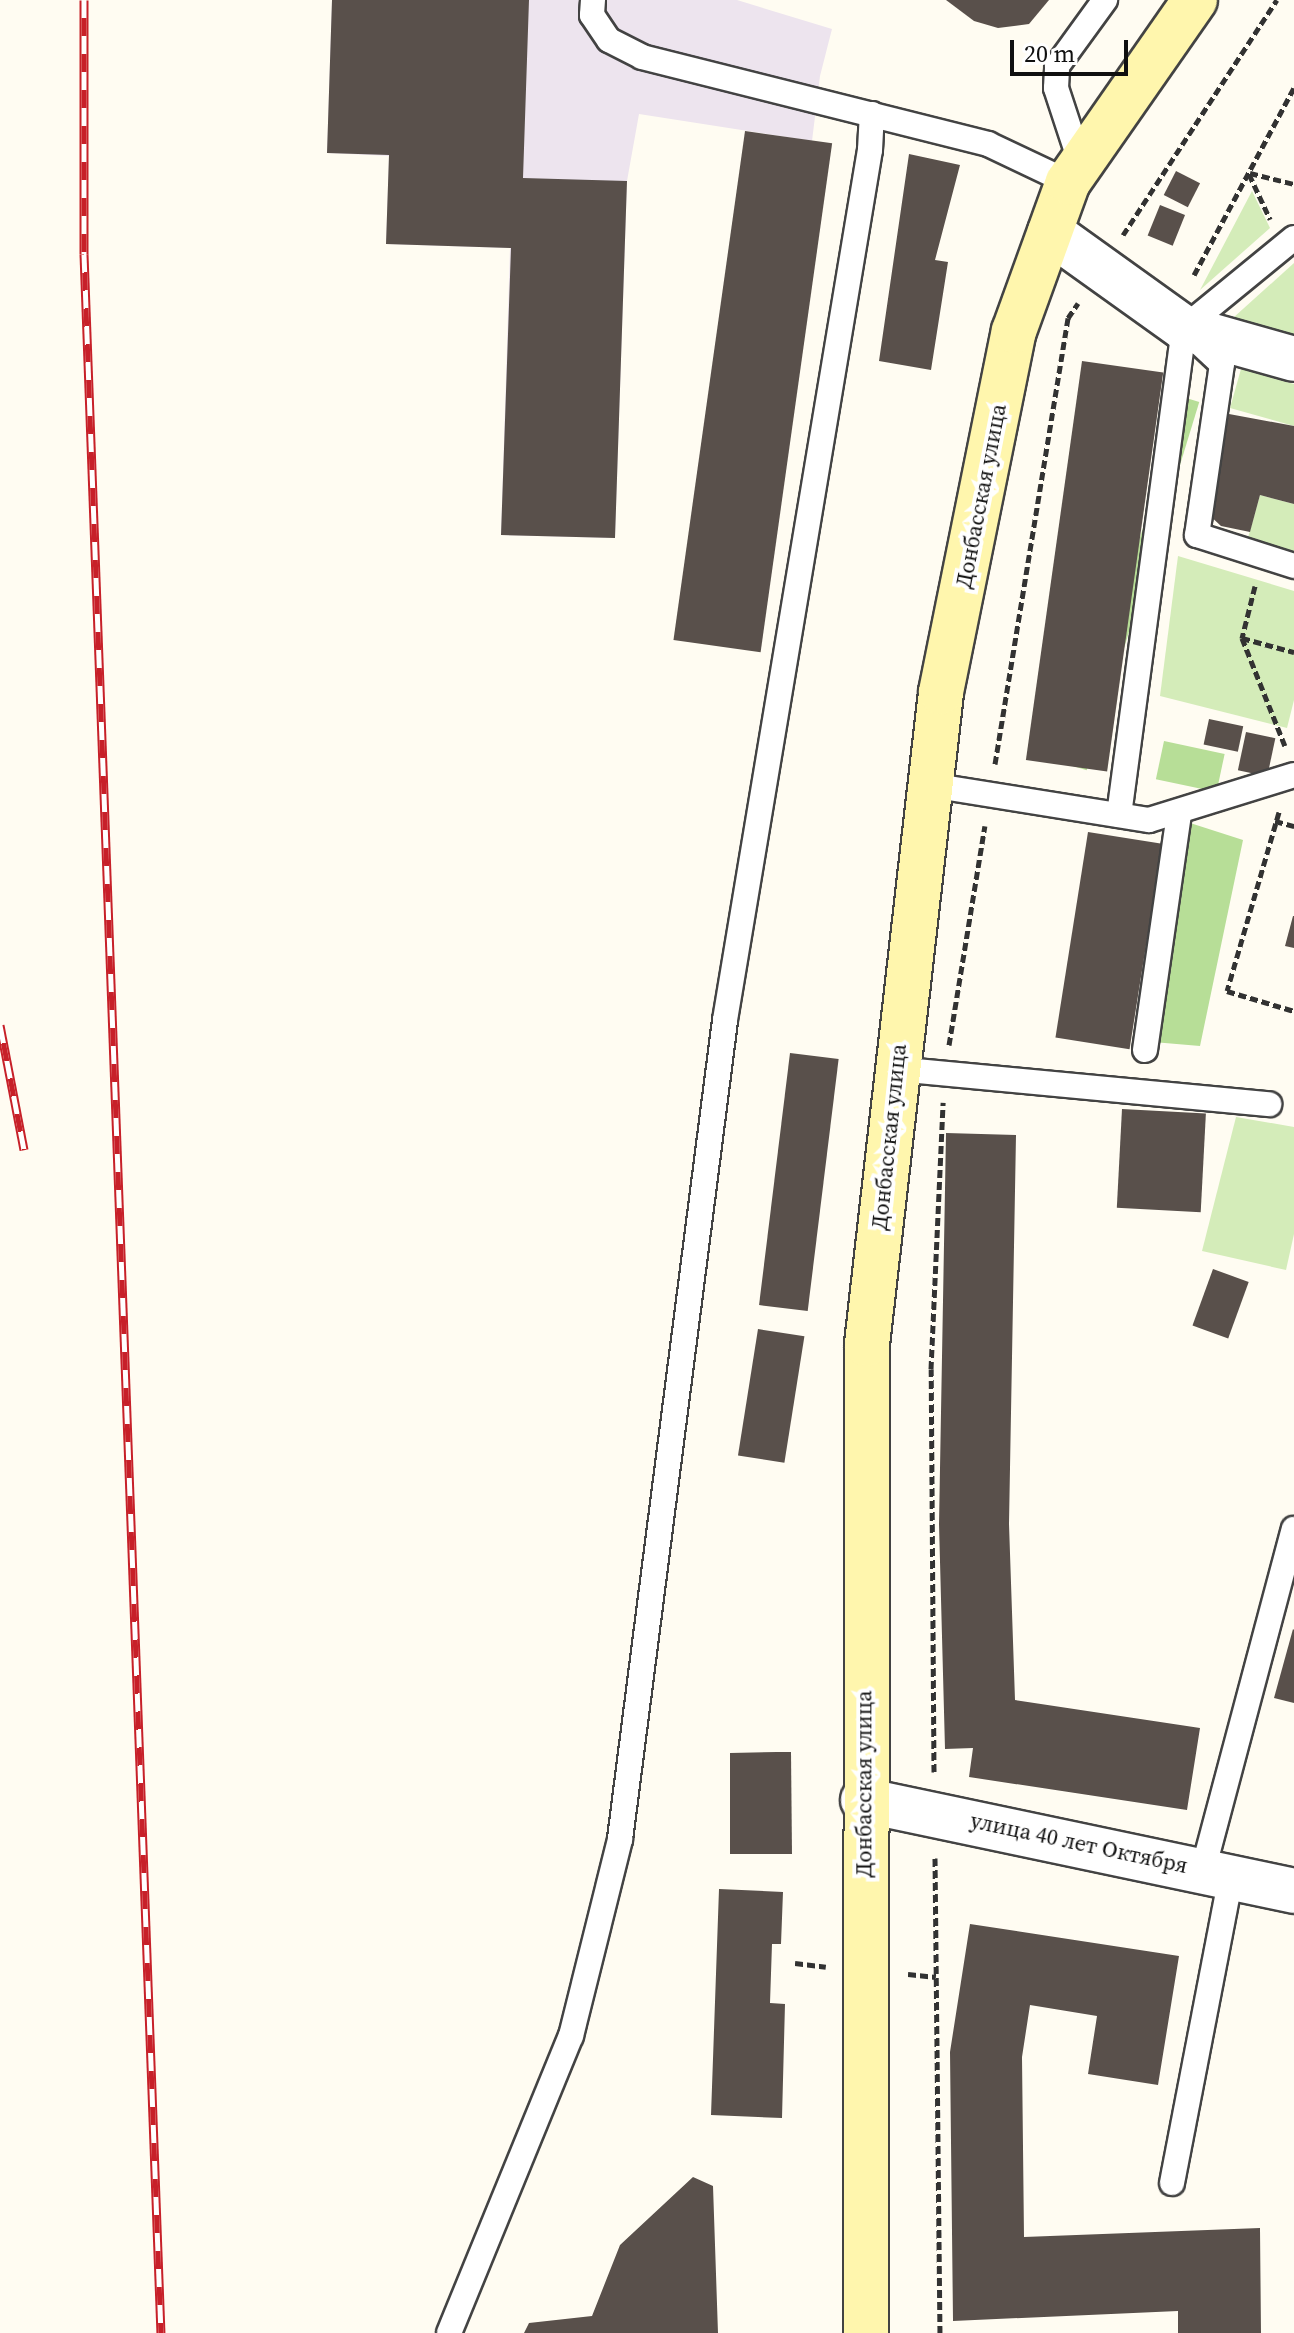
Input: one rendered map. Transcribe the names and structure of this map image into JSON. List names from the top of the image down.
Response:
{
  "streets": {
    "street": ["Донбасская улица", "улица 40 лет Октября"]
  },
  "crossings": [
    ["Донбасская улица", "улица 40 лет Октября"]
  ],
  "scale_bar": "20 m"
}
